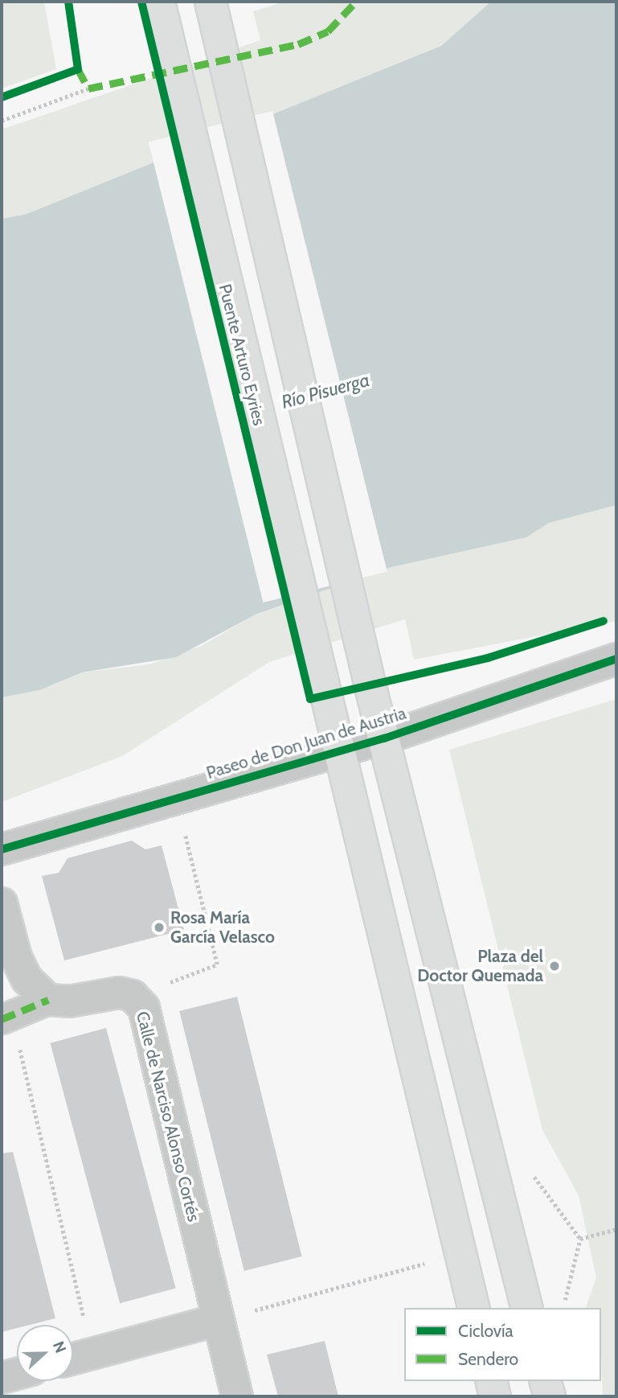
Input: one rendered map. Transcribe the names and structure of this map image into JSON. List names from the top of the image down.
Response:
{
  "streets": {
    "main road": ["Puente Arturo Eyries"],
    "street": ["Paseo de Don Juan de Austria", "Calle de Narciso Alonso Cortés"]
  },
  "crossings": [
    ["Puente Arturo Eyries", "Paseo de Don Juan de Austria"]
  ],
  "water": ["Río Pisuerga"],
  "places": ["Rosa María García Velasco", "Plaza del Doctor Quemada"],
  "legend": ["Ciclovía", "Sendero"],
  "north": "right"
}
